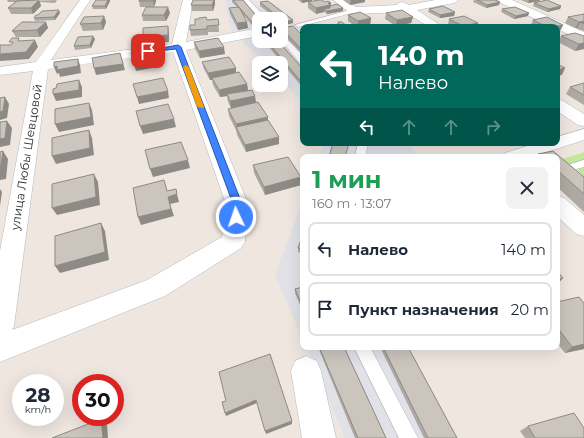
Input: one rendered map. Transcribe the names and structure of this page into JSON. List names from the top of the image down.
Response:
{
  "streets": {
    "street": ["улица Любы Шевцовой"]
  },
  "page": {
    "turn": ["140 m", "Налево"],
    "heading": ["1 мин", "160 m · 13:07"],
    "list": [
      {
        "name": "Налево",
        "value": "140 m"
      },
      {
        "name": "Пункт назначения",
        "value": "20 m"
      }
    ],
    "speed": "28 km/h",
    "limit": "30"
  }
}
